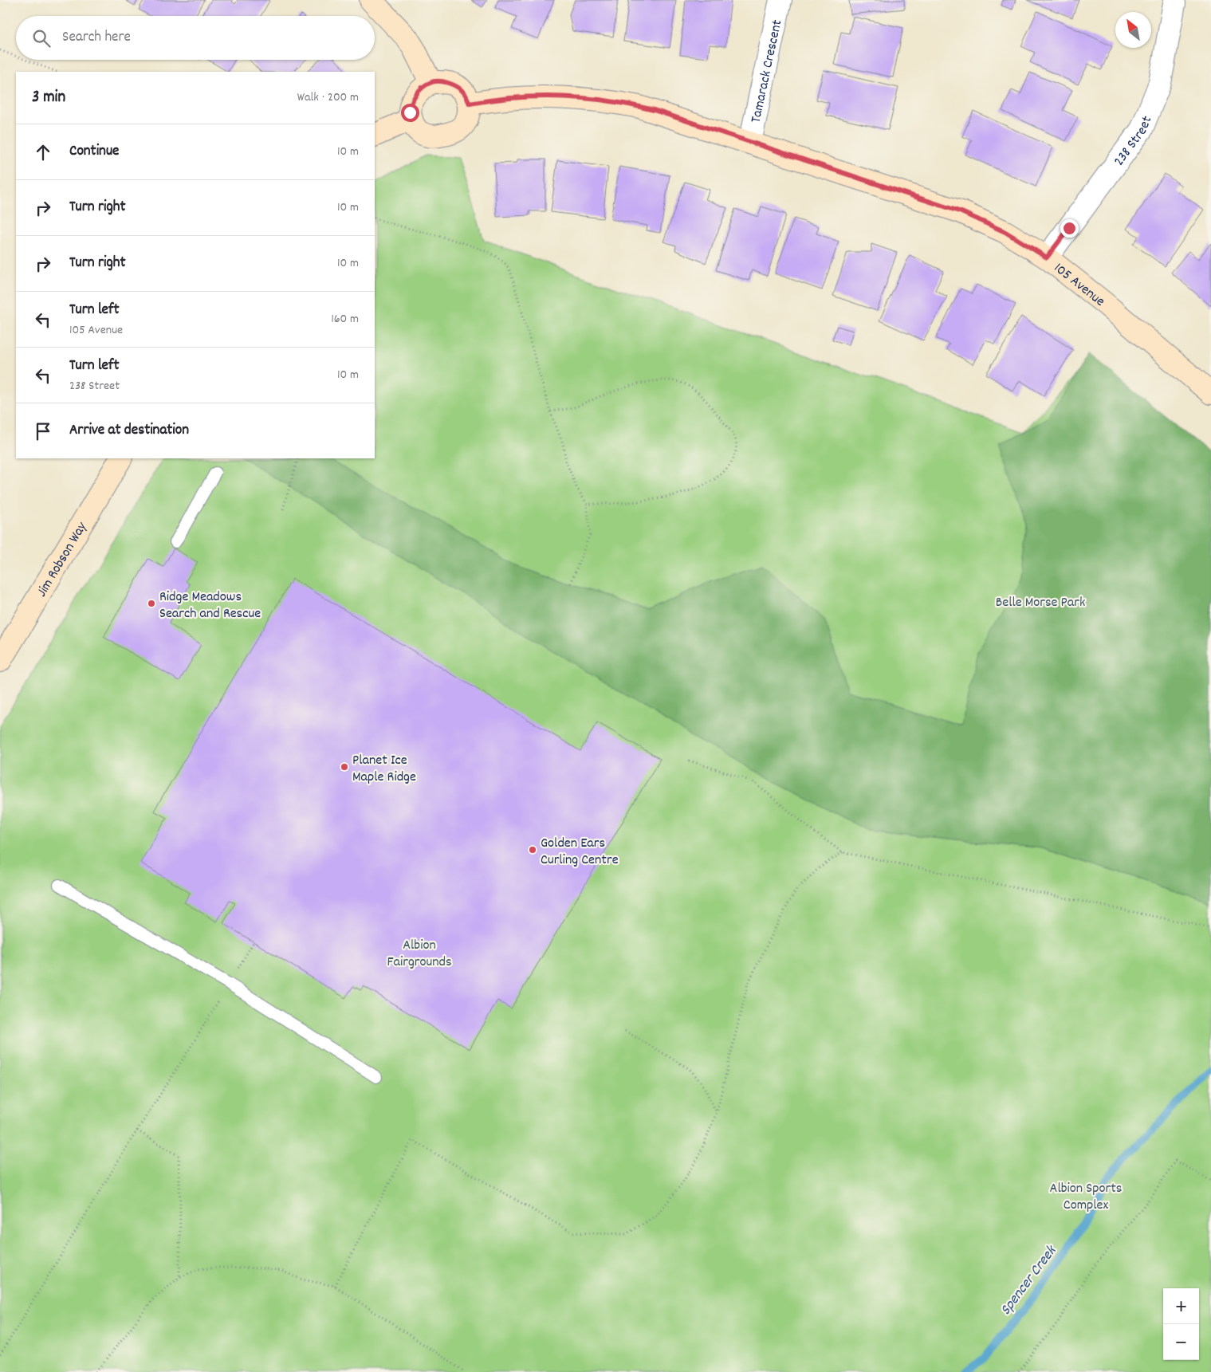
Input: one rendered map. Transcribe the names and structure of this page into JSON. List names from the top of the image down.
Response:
{
  "streets": {
    "street": [
      "Tamarack Crescent",
      "238 Street",
      "105 Avenue",
      "Jim Robson Way"
    ]
  },
  "crossings": [
    ["Tamarack Crescent", "105 Avenue"],
    ["238 Street", "105 Avenue"]
  ],
  "water": ["Spencer Creek"],
  "parks": ["Belle Morse Park", "Albion Fairgrounds", "Albion Sports Complex"],
  "places": ["Ridge Meadows Search and Rescue", "Planet Ice Maple Ridge", "Golden Ears Curling Centre"],
  "north": "top left",
  "page": {
    "search": "Search here",
    "heading": ["3 min", "Walk · 200 m"],
    "list": [
      ["Continue", "10 m"],
      ["Turn right", "10 m"],
      ["Turn right", "10 m"],
      ["Turn left", "105 Avenue", "160 m"],
      ["Turn left", "238 Street", "10 m"],
      "Arrive at destination"
    ],
    "map_buttons": ["+", "−"]
  }
}
